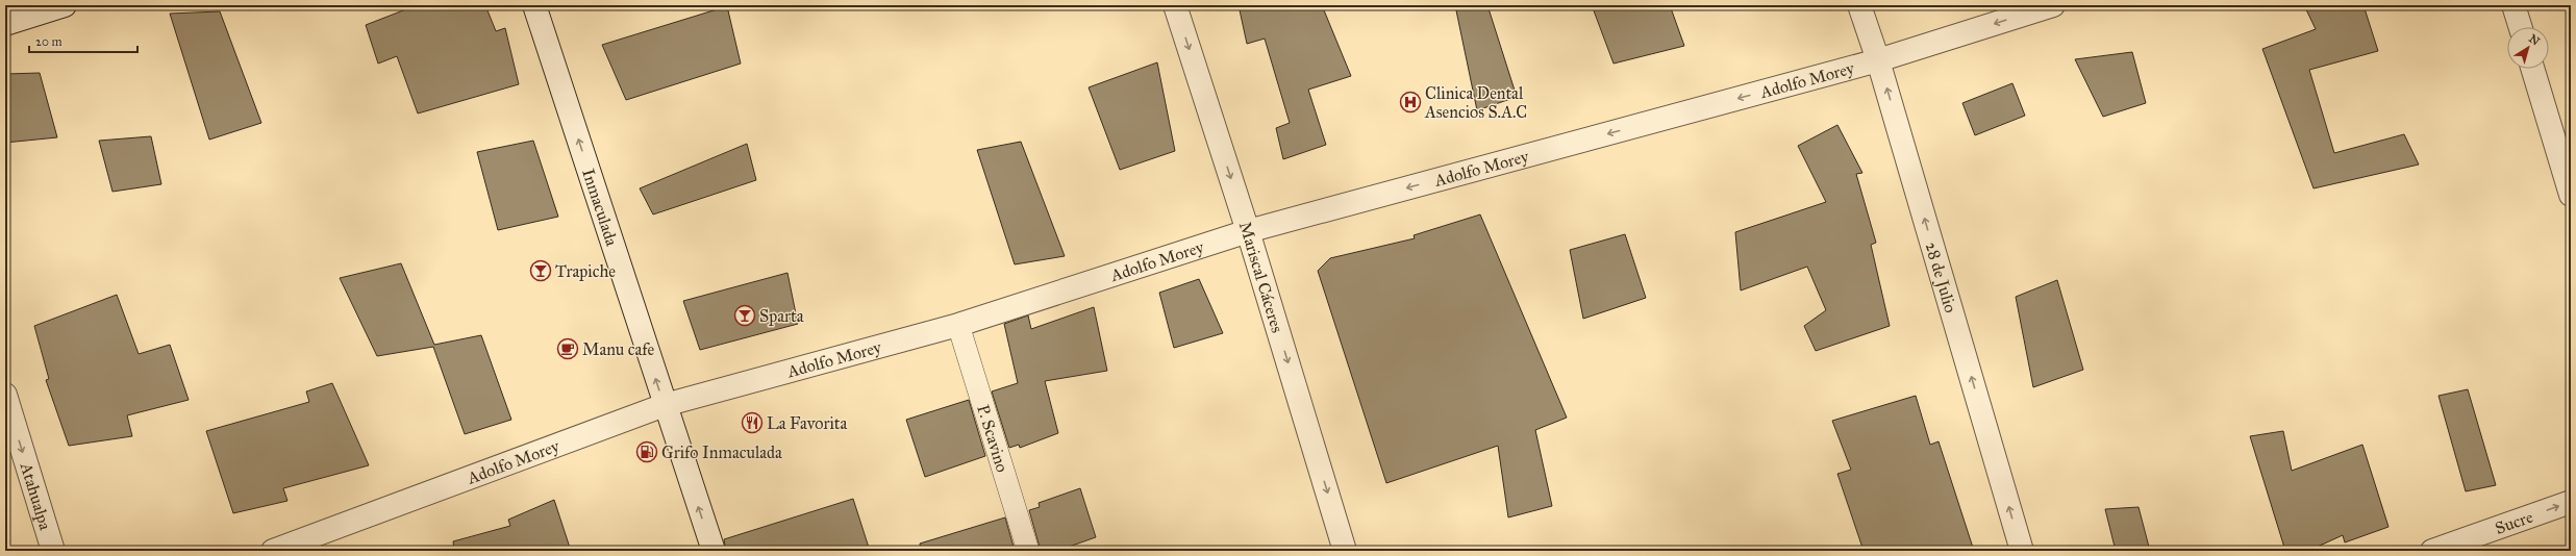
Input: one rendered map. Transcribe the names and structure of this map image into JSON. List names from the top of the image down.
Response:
{
  "streets": {
    "street": [
      "Adolfo Morey",
      "Inmaculada",
      "Mariscal Cáceres",
      "28 de Julio",
      "Atahualpa",
      "Sucre"
    ],
    "lane": ["P. Scavino"]
  },
  "crossings": [
    ["Adolfo Morey", "Inmaculada"],
    ["Adolfo Morey", "Mariscal Cáceres"],
    ["Adolfo Morey", "28 de Julio"],
    ["Adolfo Morey", "P. Scavino"]
  ],
  "one_way": [
    "Adolfo Morey",
    "Inmaculada",
    "Mariscal Cáceres",
    "28 de Julio",
    "Atahualpa",
    "Sucre"
  ],
  "places": {
    "hospital": ["Clinica Dental Asencios S.A.C"],
    "bar": ["Trapiche", "Sparta"],
    "cafe": ["Manu cafe"],
    "restaurant": ["La Favorita"],
    "fuel station": ["Grifo Inmaculada"]
  },
  "scale_bar": "20 m",
  "north": "top right"
}
